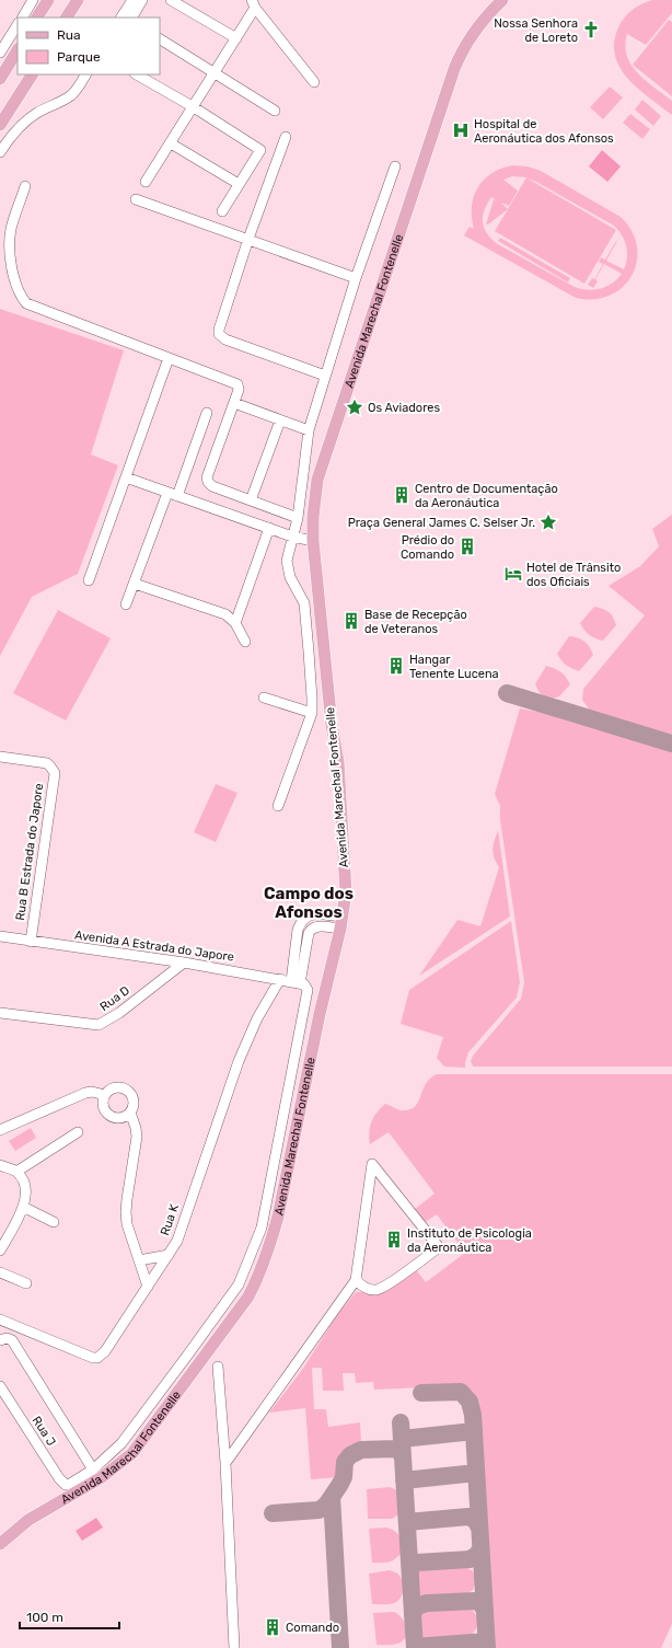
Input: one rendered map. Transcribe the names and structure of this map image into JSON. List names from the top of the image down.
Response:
{
  "streets": {
    "main road": ["Avenida Marechal Fontenelle"],
    "street": [
      "Rua B Estrada do Japore",
      "Avenida A Estrada do Japore",
      "Rua D",
      "Rua K",
      "Rua J"
    ]
  },
  "crossings": [
    ["Rua B Estrada do Japore", "Avenida A Estrada do Japore"],
    ["Avenida A Estrada do Japore", "Rua D"],
    ["Avenida A Estrada do Japore", "Rua K"]
  ],
  "districts": ["Campo dos Afonsos"],
  "places": {
    "church": ["Nossa Senhora de Loreto"],
    "hospital": ["Hospital de Aeronáutica dos Afonsos"],
    "place": ["Os Aviadores", "Praça General James C. Selser Jr."],
    "building": [
      "Centro de Documentação da Aeronáutica",
      "Prédio do Comando",
      "Base de Recepção de Veteranos",
      "Hangar Tenente Lucena",
      "Instituto de Psicologia da Aeronáutica",
      "Comando"
    ],
    "hotel": ["Hotel de Trânsito dos Oficiais"]
  },
  "legend": ["Rua", "Parque"],
  "scale_bar": "100 m"
}
